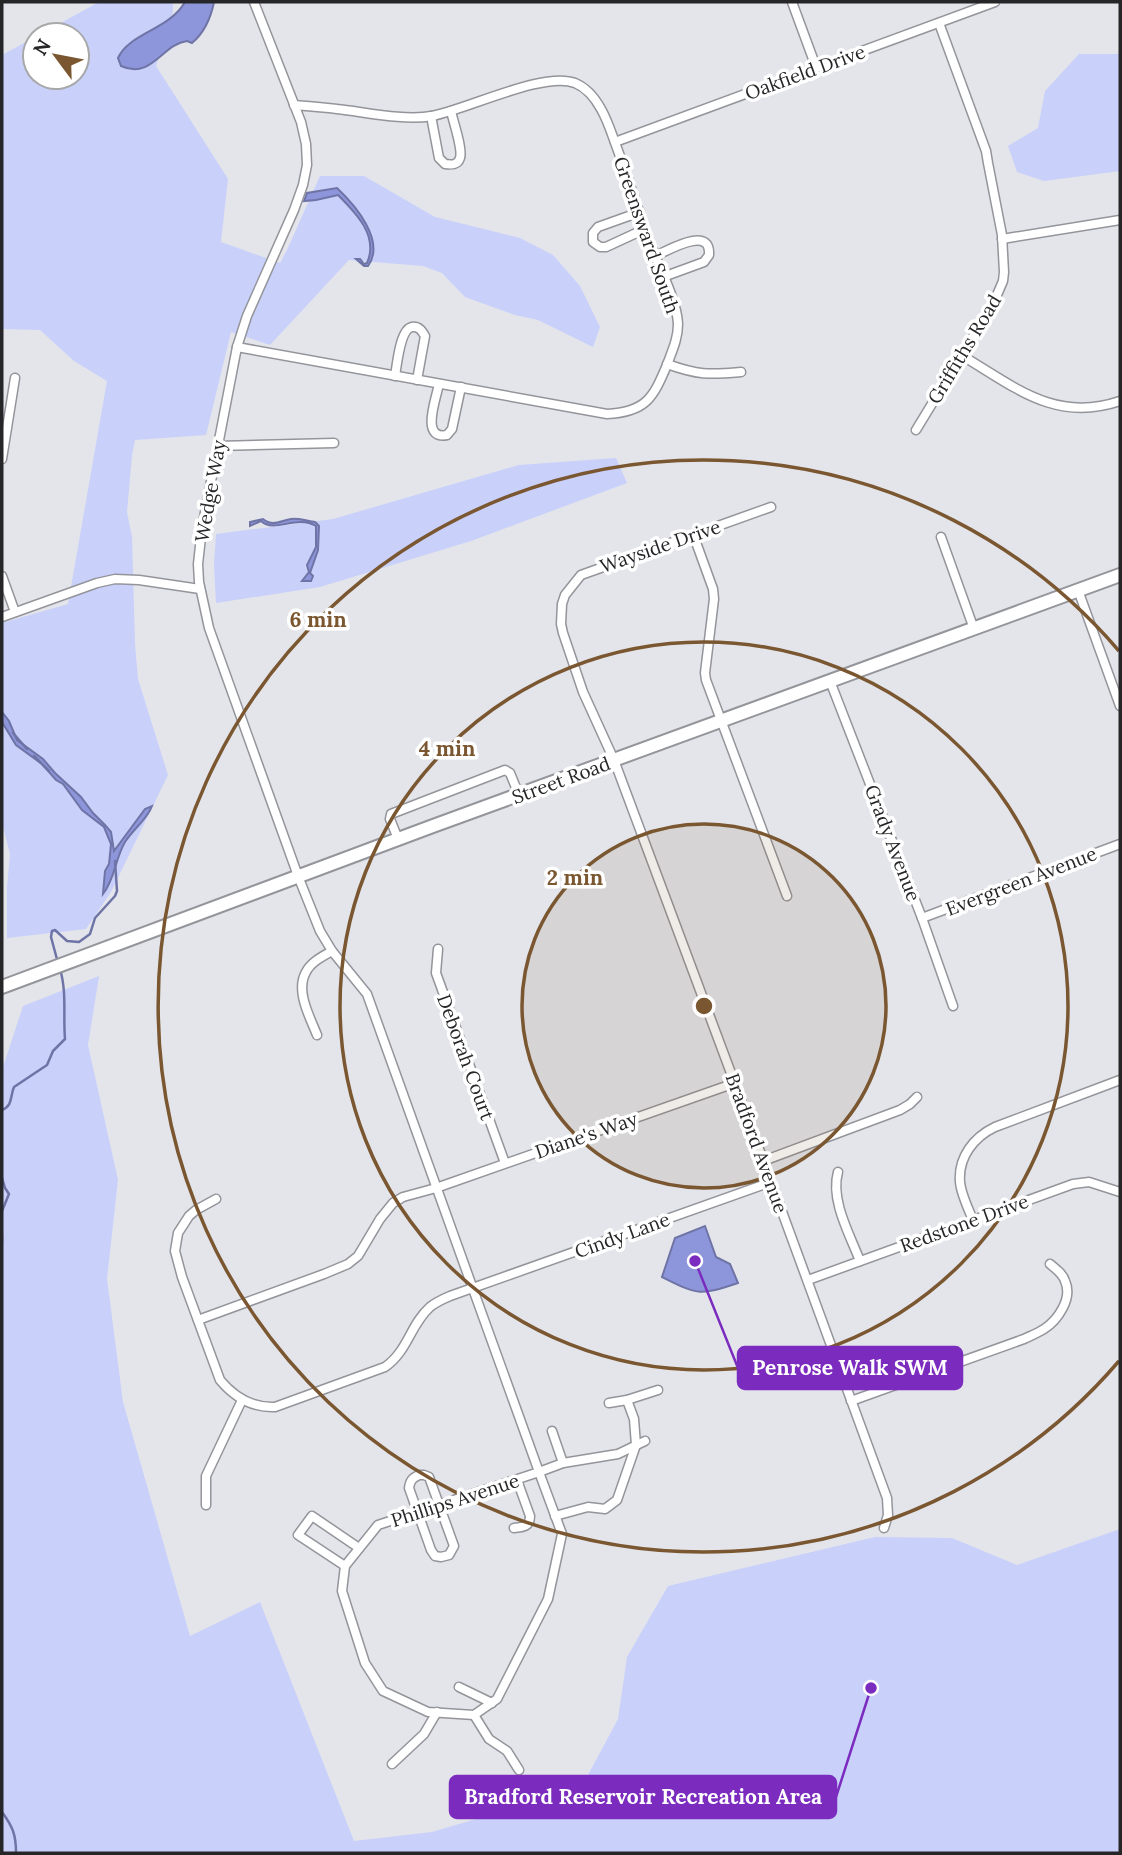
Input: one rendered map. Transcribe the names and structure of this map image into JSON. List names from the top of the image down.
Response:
{
  "streets": {
    "main road": ["Street Road"],
    "street": [
      "Oakfield Drive",
      "Greensward South",
      "Griffiths Road",
      "Wedge Way",
      "Wayside Drive",
      "Grady Avenue",
      "Evergreen Avenue",
      "Deborah Court",
      "Diane's Way",
      "Bradford Avenue",
      "Redstone Drive",
      "Cindy Lane",
      "Phillips Avenue"
    ]
  },
  "crossings": [
    ["Oakfield Drive", "Greensward South"],
    ["Oakfield Drive", "Griffiths Road"],
    ["Greensward South", "Wedge Way"],
    ["Wedge Way", "Street Road"],
    ["Wedge Way", "Phillips Avenue"],
    ["Wayside Drive", "Street Road"],
    ["Wayside Drive", "Bradford Avenue"],
    ["Street Road", "Grady Avenue"],
    ["Street Road", "Bradford Avenue"],
    ["Street Road", "Phillips Avenue"],
    ["Grady Avenue", "Evergreen Avenue"],
    ["Deborah Court", "Diane's Way"],
    ["Diane's Way", "Bradford Avenue"],
    ["Diane's Way", "Phillips Avenue"],
    ["Bradford Avenue", "Redstone Drive"],
    ["Bradford Avenue", "Cindy Lane"],
    ["Cindy Lane", "Phillips Avenue"]
  ],
  "places": ["Penrose Walk SWM", "Bradford Reservoir Recreation Area"],
  "north": "top left",
  "rings": ["6 min", "4 min", "2 min"]
}
